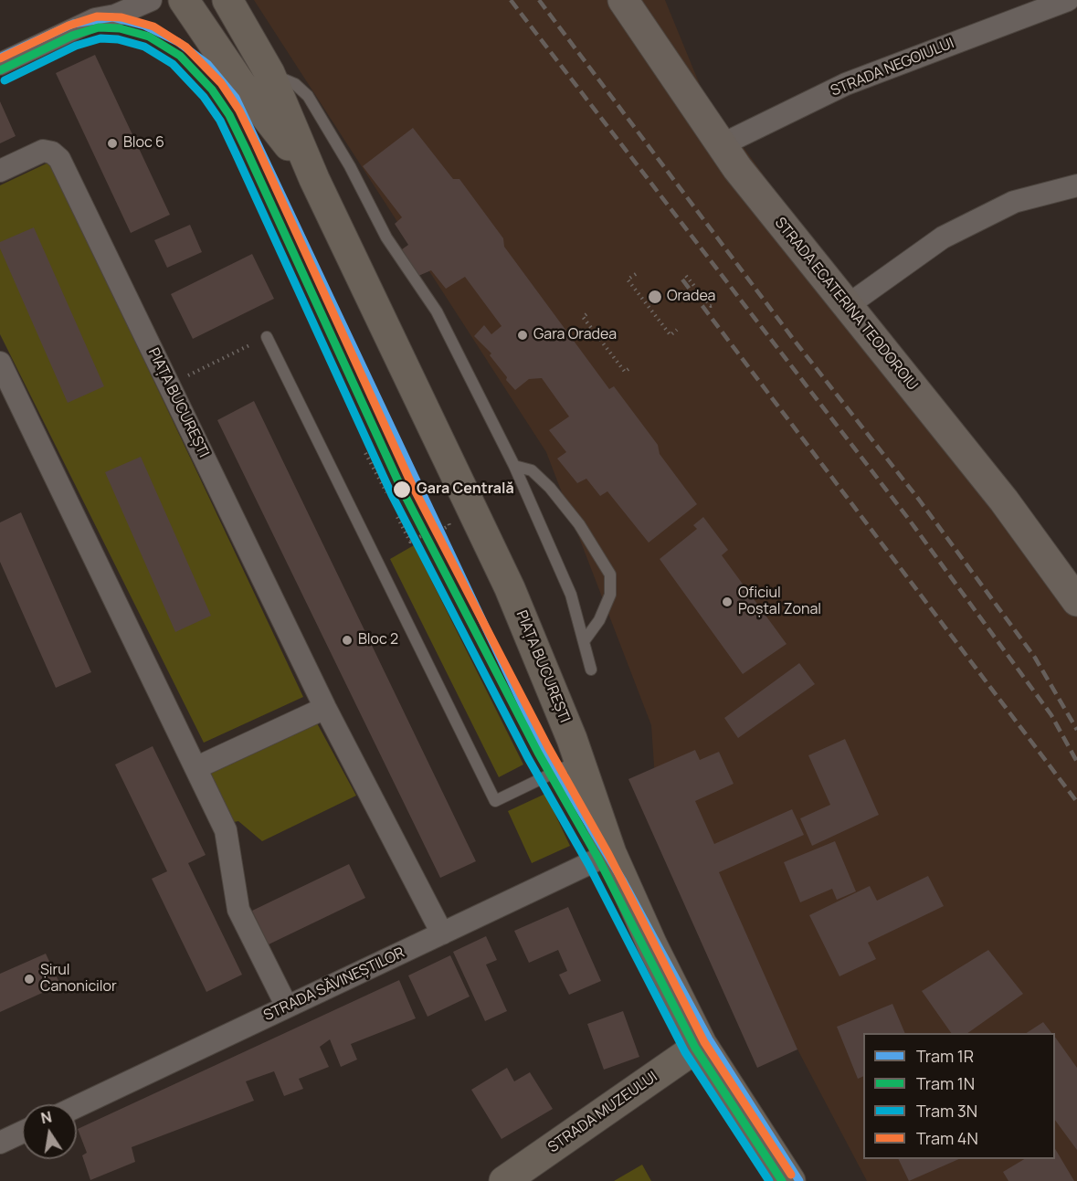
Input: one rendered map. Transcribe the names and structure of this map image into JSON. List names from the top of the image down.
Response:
{
  "streets": {
    "main road": ["STRADA ECATERINA TEODOROIU", "PIAȚA BUCUREȘTI", "STRADA MUZEULUI"],
    "street": ["STRADA NEGOIULUI", "STRADA SĂVINEȘTILOR"]
  },
  "crossings": [
    ["STRADA NEGOIULUI", "STRADA ECATERINA TEODOROIU"],
    ["PIAȚA BUCUREȘTI", "STRADA SĂVINEȘTILOR"],
    ["PIAȚA BUCUREȘTI", "STRADA MUZEULUI"]
  ],
  "places": [
    "Bloc 6",
    "Oradea",
    "Gara Oradea",
    "Gara Centrală",
    "Oficiul Poștal Zonal",
    "Bloc 2",
    "Șirul Canonicilor"
  ],
  "lines": [
    "tram line 4N",
    "tram line 1R",
    "tram line 1N",
    "tram line 3N"
  ],
  "legend": [
    "Tram 1R",
    "Tram 1N",
    "Tram 3N",
    "Tram 4N"
  ],
  "north": "top"
}
